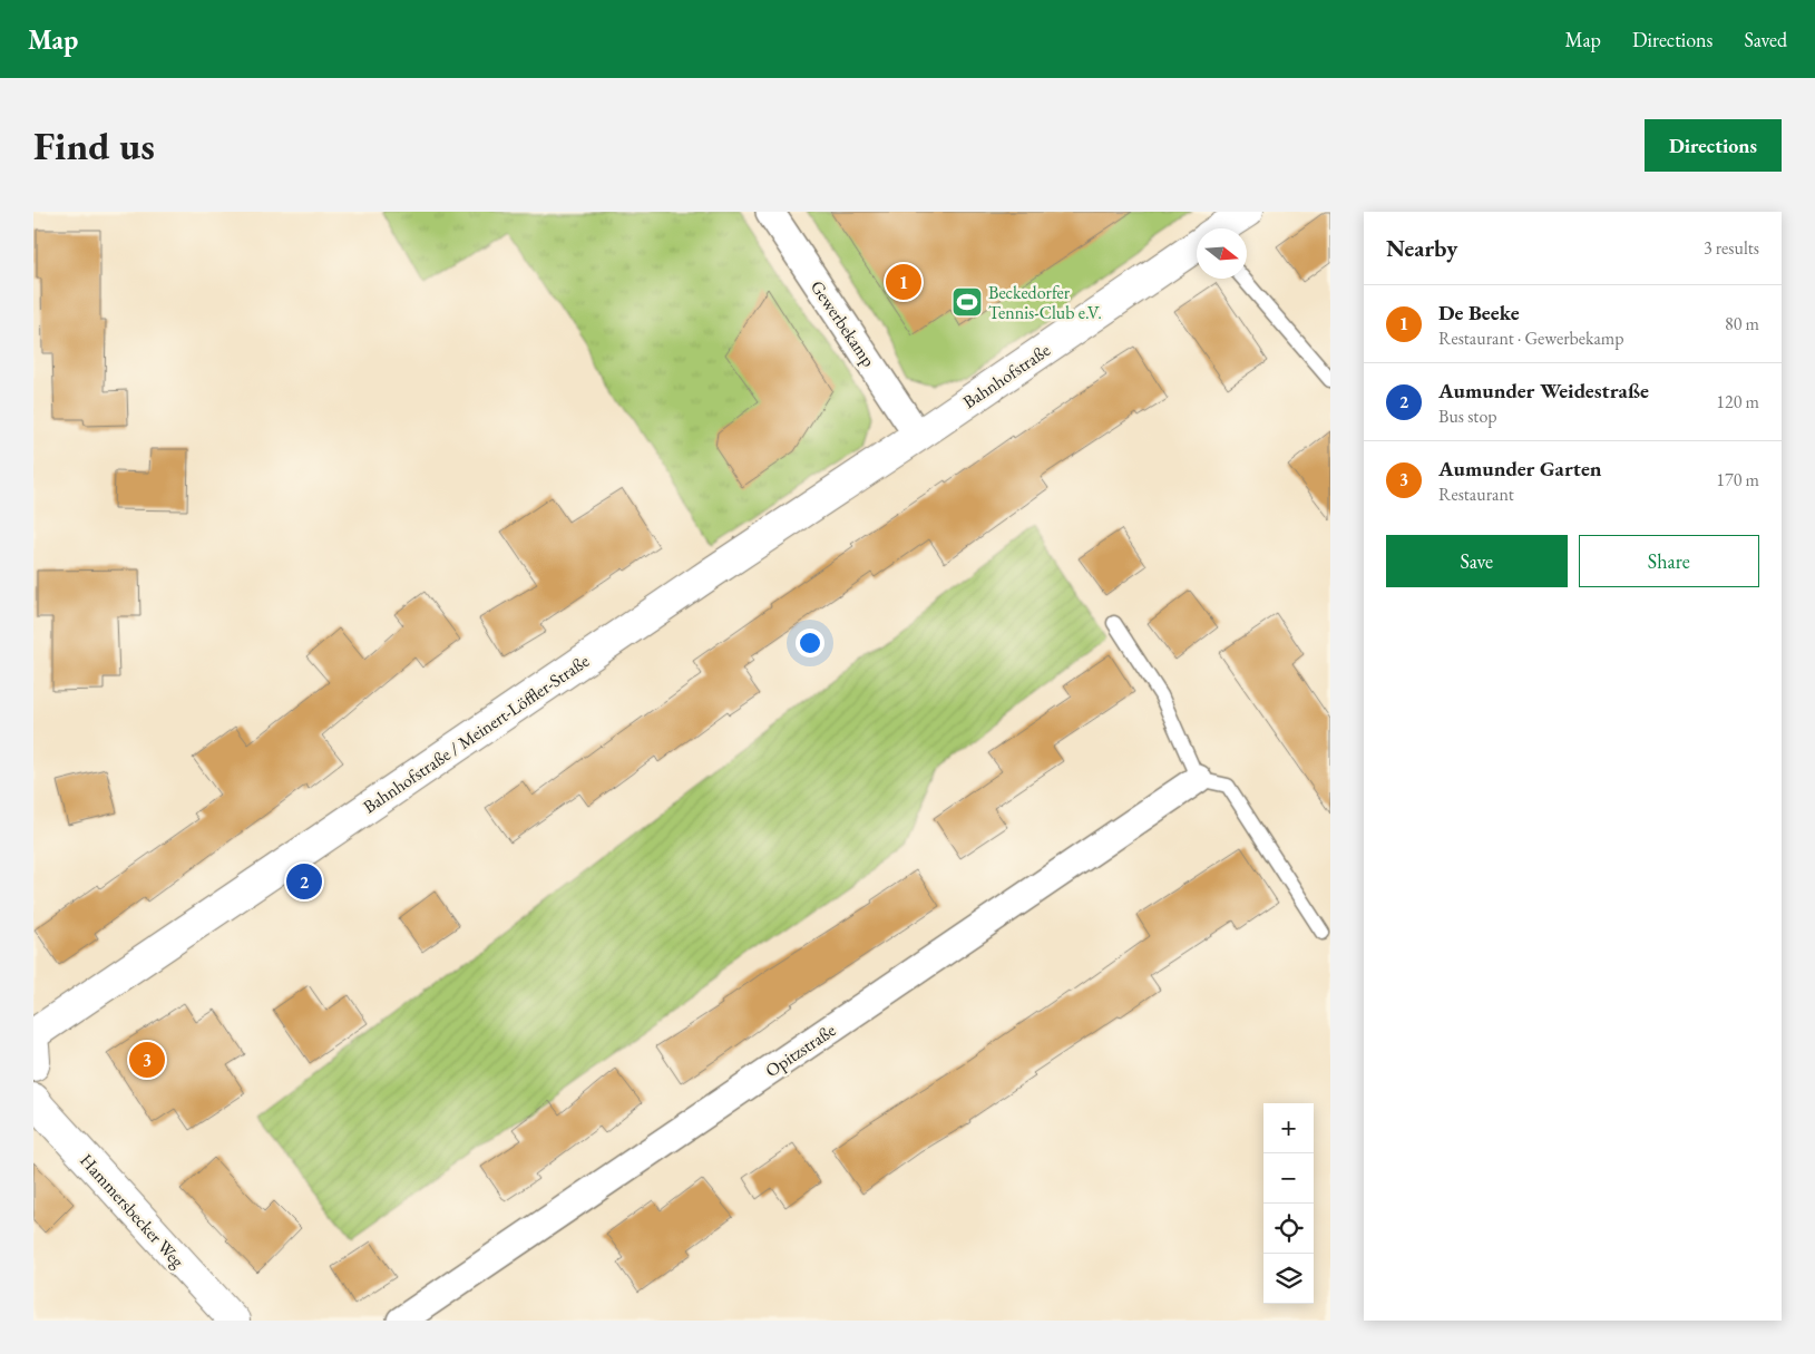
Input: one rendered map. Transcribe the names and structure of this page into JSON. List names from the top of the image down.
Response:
{
  "streets": {
    "street": [
      "Gewerbekamp",
      "Bahnhofstraße",
      "Bahnhofstraße / Meinert-Löffler-Straße",
      "Opitzstraße",
      "Hammersbecker Weg"
    ]
  },
  "crossings": [
    ["Gewerbekamp", "Bahnhofstraße"],
    ["Gewerbekamp", "Bahnhofstraße / Meinert-Löffler-Straße"],
    ["Bahnhofstraße", "Bahnhofstraße / Meinert-Löffler-Straße"]
  ],
  "places": {
    "sports": ["Beckedorfer Tennis-Club e.V."]
  },
  "north": "right",
  "page": {
    "header": "Map",
    "nav": ["Map", "Directions", "Saved"],
    "buttons": [
      "Directions",
      ["Save", "Share"]
    ],
    "title": "Find us",
    "heading": ["Nearby", "3 results"],
    "pins": ["1", "2", "3"],
    "list": [
      {
        "mark": "1",
        "name": "De Beeke",
        "note": "Restaurant · Gewerbekamp",
        "value": "80 m"
      },
      {
        "mark": "2",
        "name": "Aumunder Weidestraße",
        "note": "Bus stop",
        "value": "120 m"
      },
      {
        "mark": "3",
        "name": "Aumunder Garten",
        "note": "Restaurant",
        "value": "170 m"
      }
    ],
    "map_buttons": ["+", "−"]
  }
}
